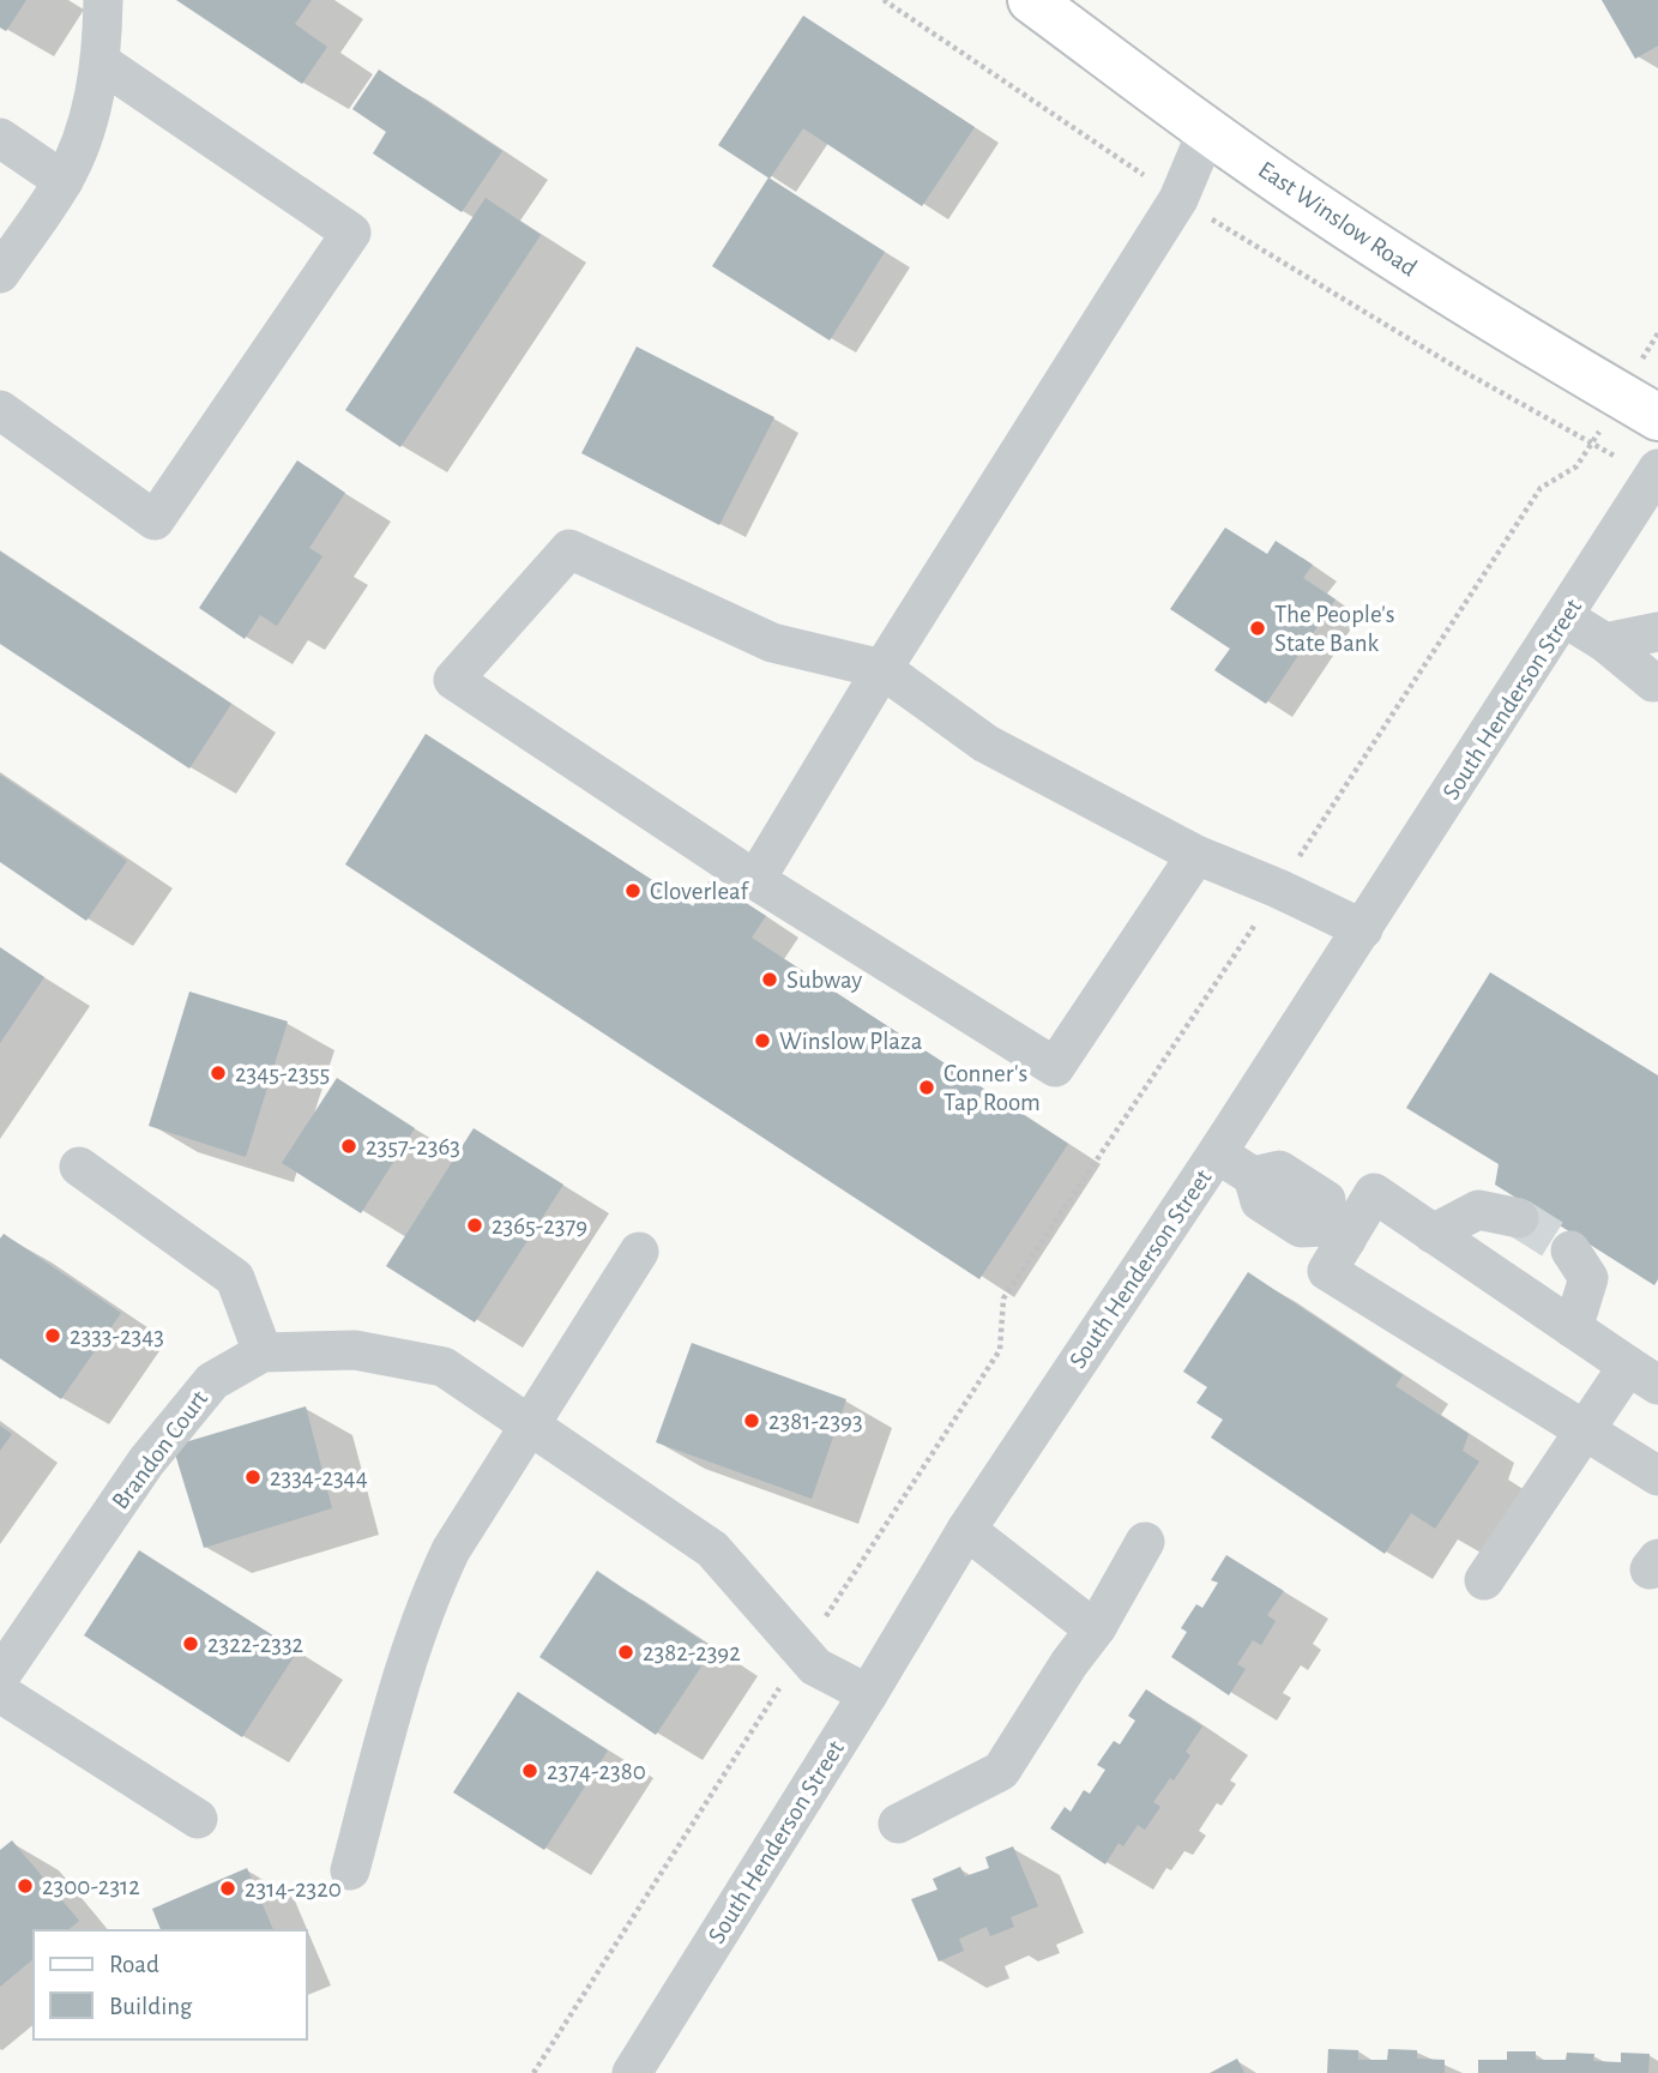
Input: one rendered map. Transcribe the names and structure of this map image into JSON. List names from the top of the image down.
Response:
{
  "streets": {
    "main road": ["East Winslow Road"],
    "street": ["South Henderson Street", "Brandon Court"]
  },
  "crossings": [
    ["South Henderson Street", "Brandon Court"]
  ],
  "places": [
    "The People's State Bank",
    "Cloverleaf",
    "Subway",
    "Winslow Plaza",
    "2345-2355",
    "Conner's Tap Room",
    "2357-2363",
    "2365-2379",
    "2333-2343",
    "2381-2393",
    "2334-2344",
    "2322-2332",
    "2382-2392",
    "2374-2380",
    "2300-2312",
    "2314-2320"
  ],
  "legend": ["Road", "Building"]
}
